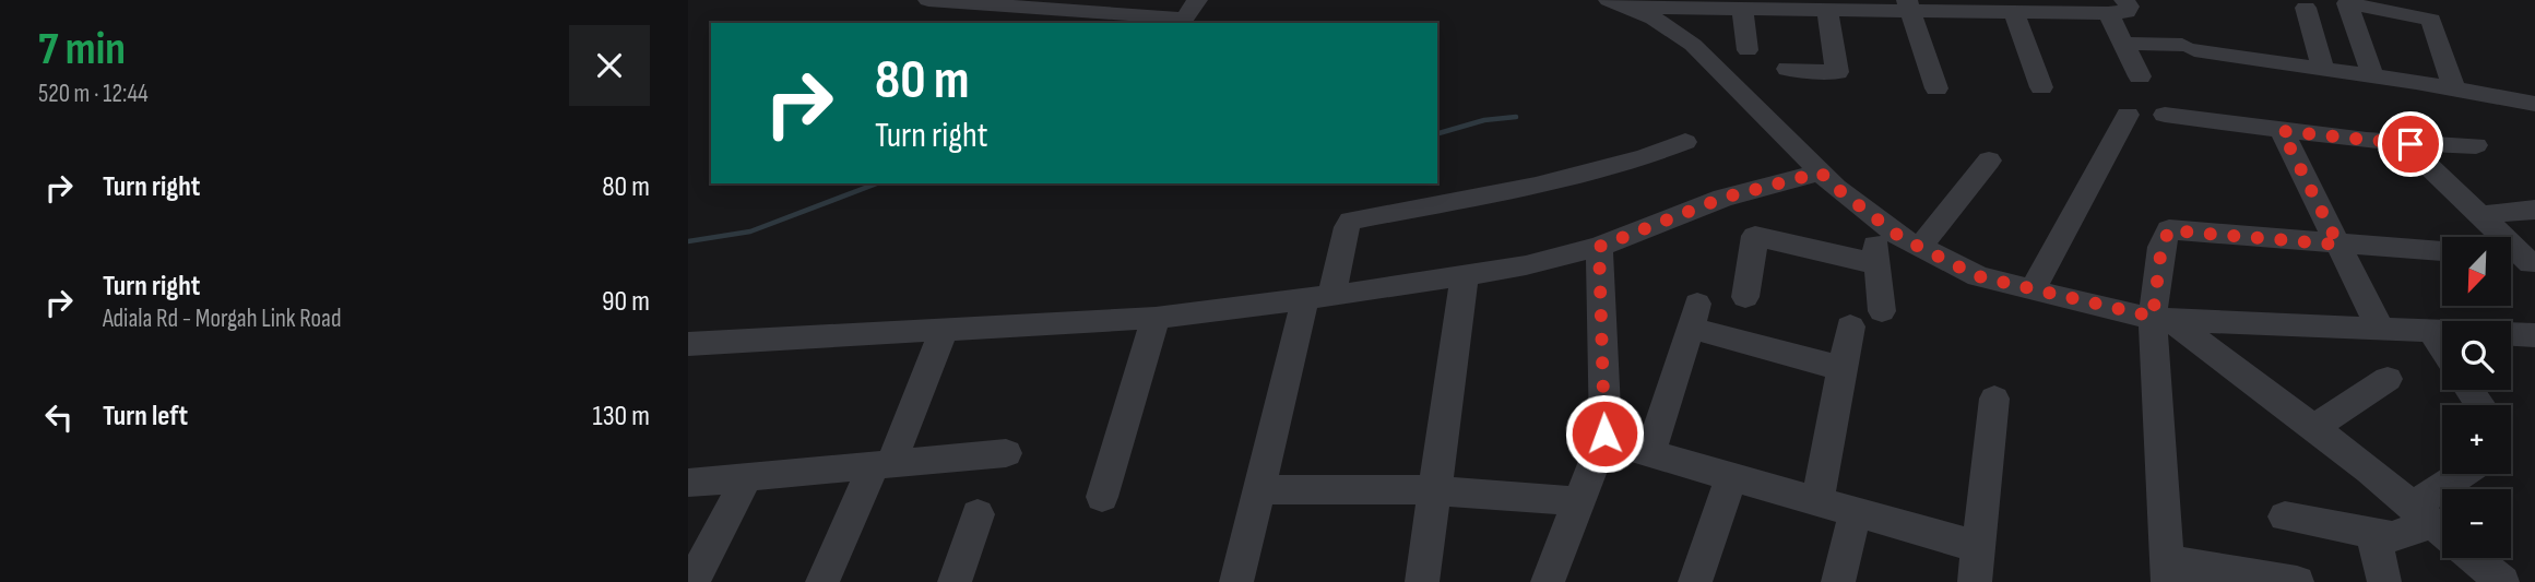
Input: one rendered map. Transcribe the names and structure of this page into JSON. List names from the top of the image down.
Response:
{
  "north": "bottom left",
  "page": {
    "heading": ["7 min", "520 m · 12:44"],
    "turn": ["80 m", "Turn right"],
    "list": [
      {
        "name": "Turn right",
        "value": "80 m"
      },
      {
        "name": "Turn right",
        "note": "Adiala Rd - Morgah Link Road",
        "value": "90 m"
      },
      {
        "name": "Turn left",
        "value": "130 m"
      }
    ],
    "map_buttons": ["+", "−"]
  }
}
